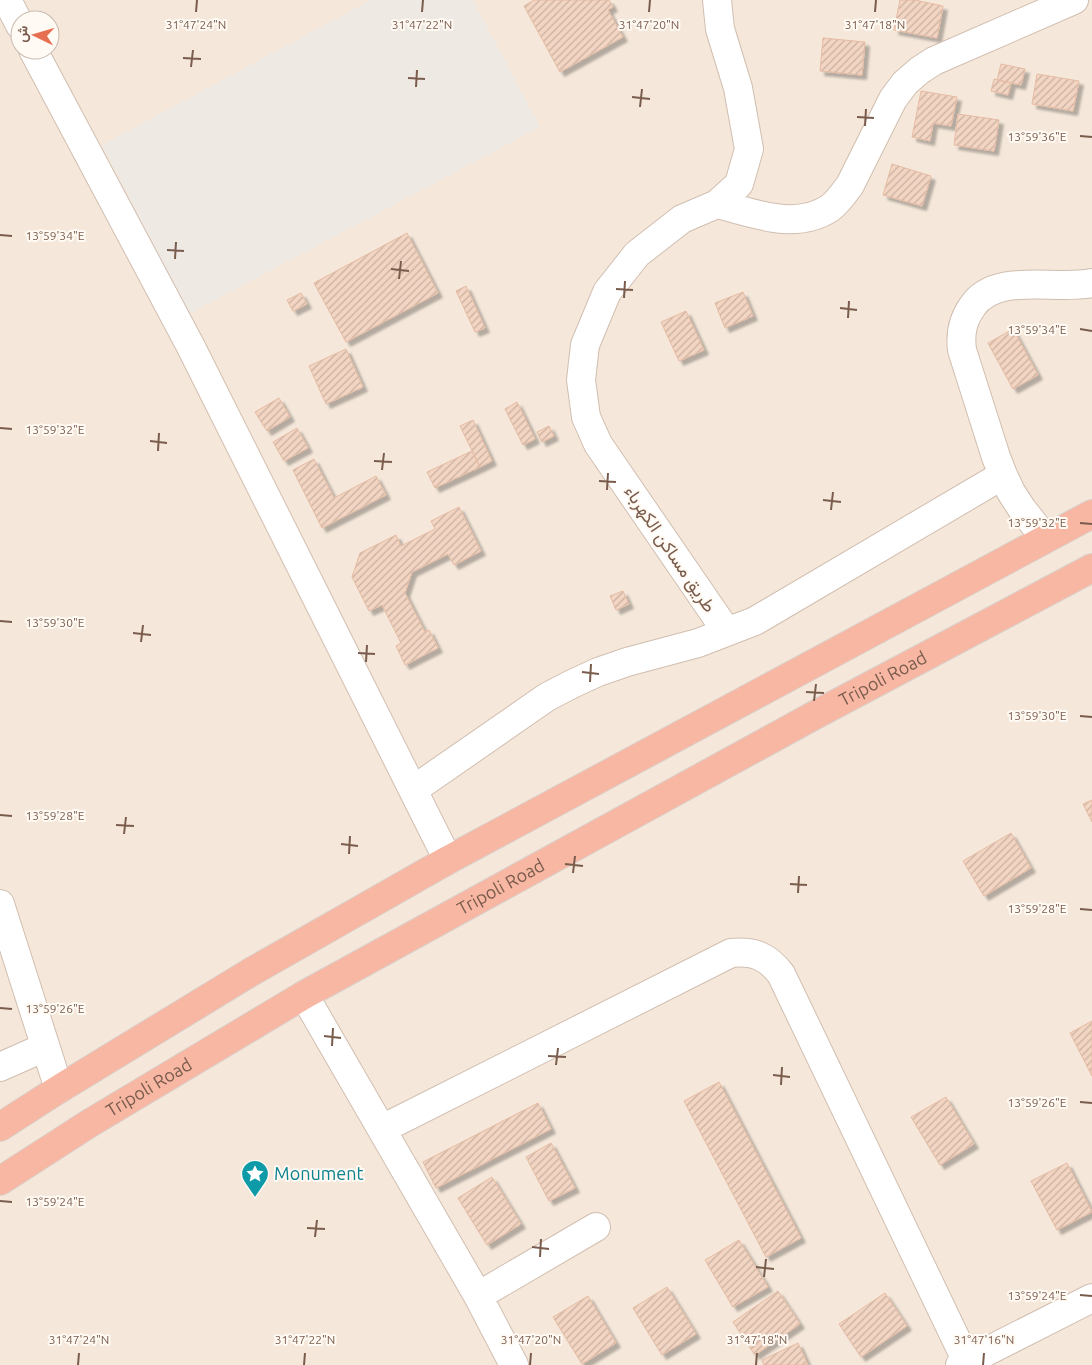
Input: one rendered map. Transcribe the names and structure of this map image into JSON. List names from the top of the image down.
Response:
{
  "streets": {
    "highway": ["Tripoli Road"],
    "street": ["طريق مساكن الكهرباء"]
  },
  "places": {
    "place": ["Monument"]
  },
  "north": "left",
  "coordinates": [
    "31°47'24\"N",
    "31°47'22\"N",
    "31°47'20\"N",
    "31°47'18\"N",
    "13°59'36\"E",
    "13°59'34\"E",
    "13°59'32\"E",
    "13°59'30\"E",
    "13°59'28\"E",
    "13°59'26\"E",
    "13°59'24\"E",
    "31°47'16\"N"
  ]
}
